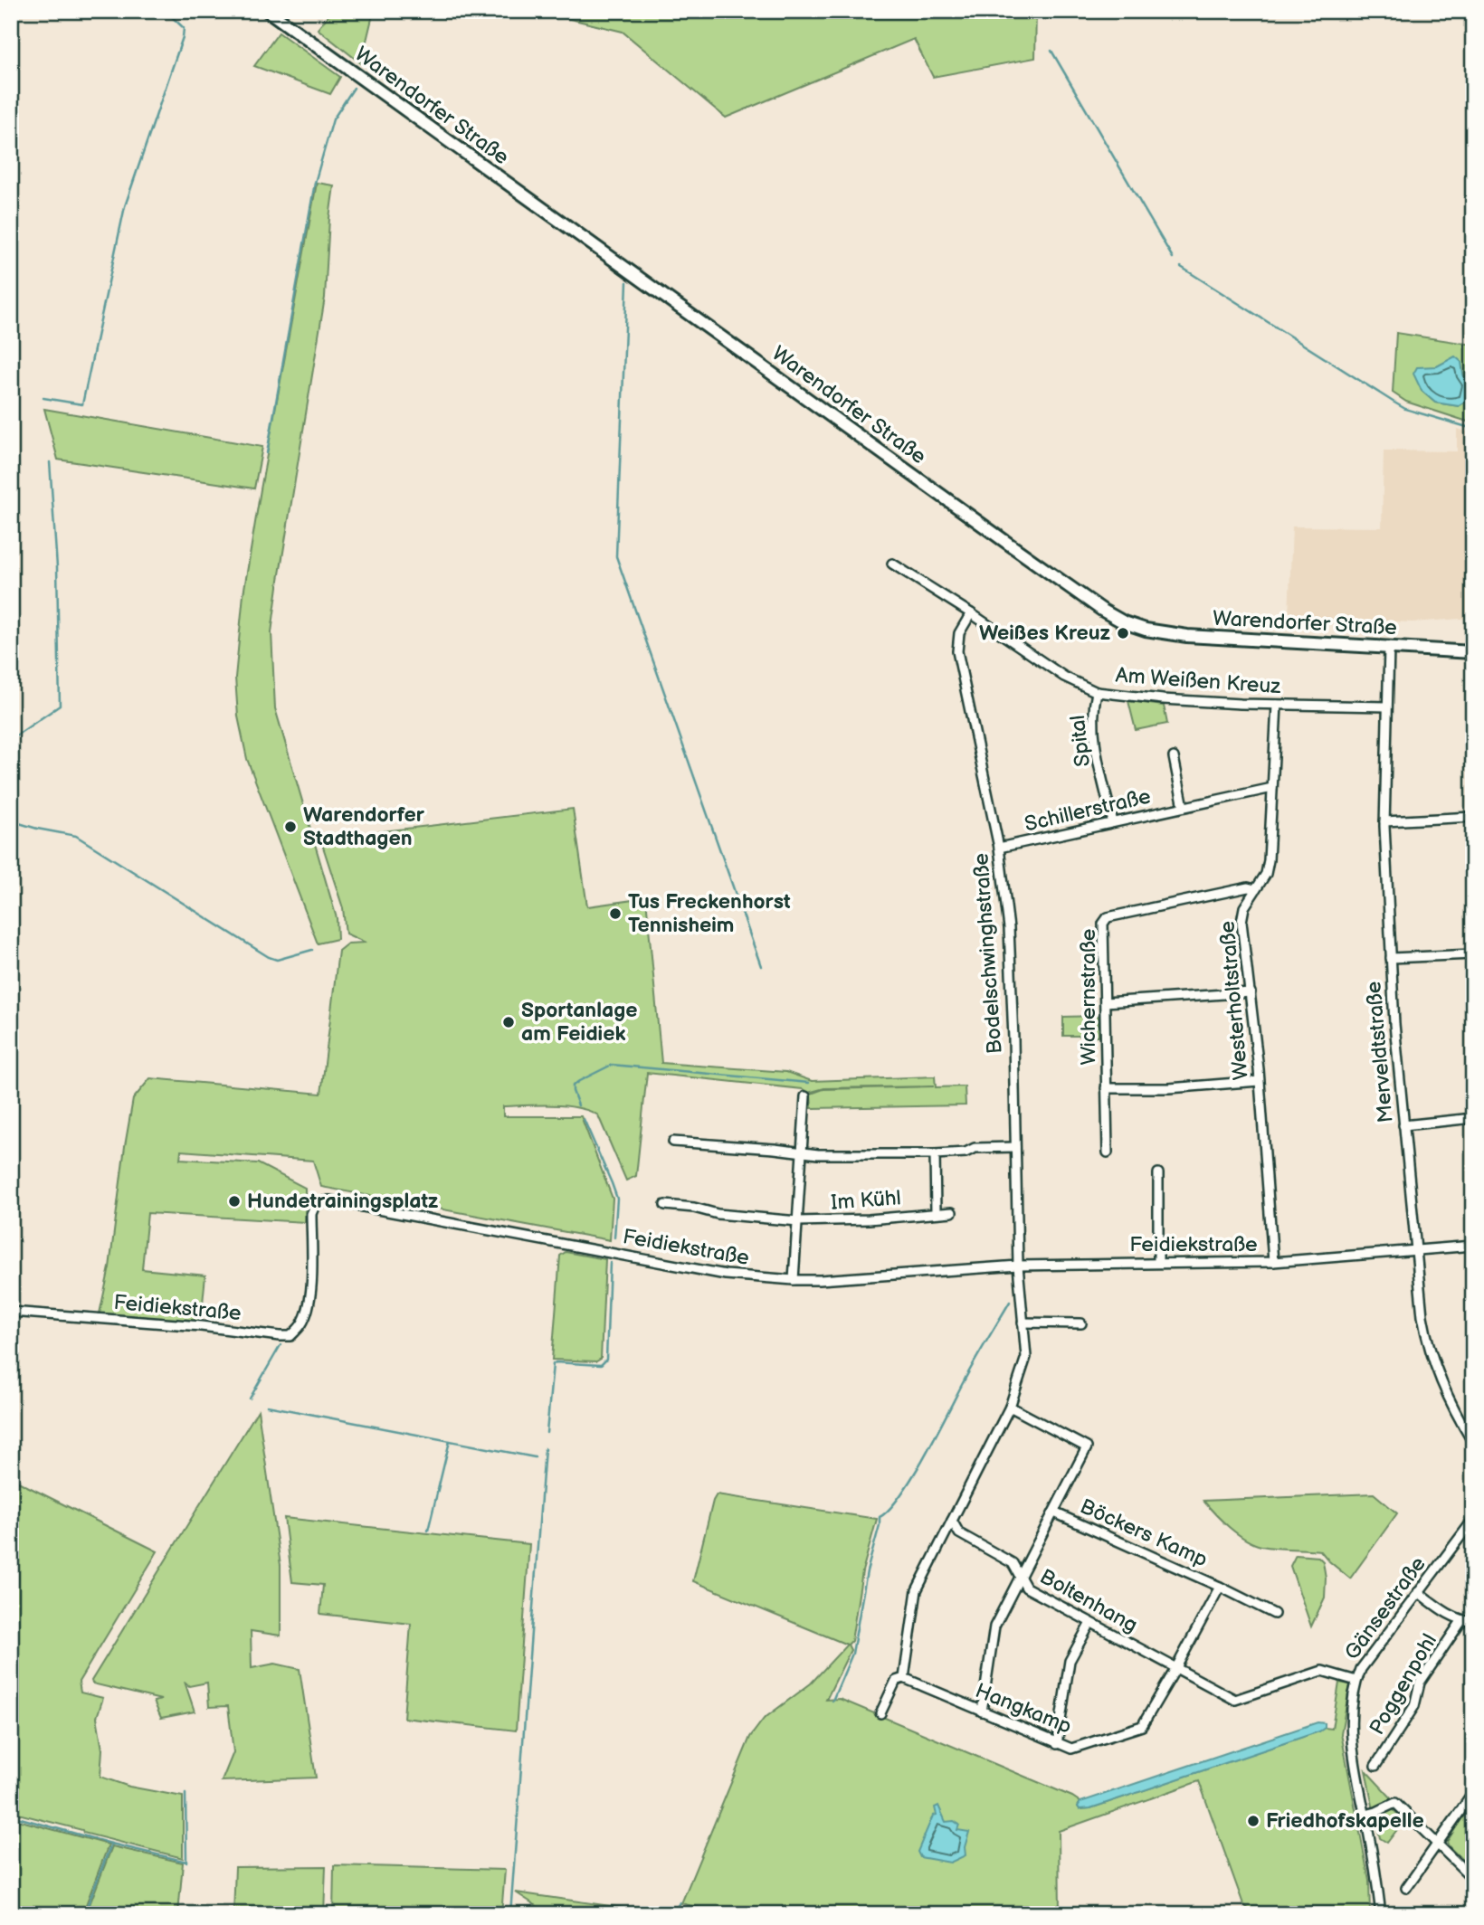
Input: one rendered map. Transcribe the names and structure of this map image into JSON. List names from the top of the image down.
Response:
{
  "streets": {
    "main road": ["Warendorfer Straße"],
    "street": [
      "Am Weißen Kreuz",
      "Spital",
      "Schillerstraße",
      "Bodelschwinghstraße",
      "Wichernstraße",
      "Westerholtstraße",
      "Merveldtstraße",
      "Im Kühl",
      "Feidiekstraße",
      "Böckers Kamp",
      "Boltenhang",
      "Gänsestraße",
      "Poggenpohl",
      "Hangkamp"
    ]
  },
  "crossings": [
    ["Warendorfer Straße", "Merveldtstraße"],
    ["Am Weißen Kreuz", "Spital"],
    ["Am Weißen Kreuz", "Bodelschwinghstraße"],
    ["Am Weißen Kreuz", "Westerholtstraße"],
    ["Am Weißen Kreuz", "Merveldtstraße"],
    ["Spital", "Schillerstraße"],
    ["Schillerstraße", "Bodelschwinghstraße"],
    ["Schillerstraße", "Westerholtstraße"],
    ["Bodelschwinghstraße", "Feidiekstraße"],
    ["Wichernstraße", "Westerholtstraße"],
    ["Westerholtstraße", "Feidiekstraße"],
    ["Merveldtstraße", "Feidiekstraße"],
    ["Im Kühl", "Feidiekstraße"],
    ["Böckers Kamp", "Boltenhang"],
    ["Böckers Kamp", "Hangkamp"],
    ["Boltenhang", "Gänsestraße"],
    ["Boltenhang", "Hangkamp"]
  ],
  "places": [
    "Weißes Kreuz",
    "Warendorfer Stadthagen",
    "Tus Freckenhorst Tennisheim",
    "Sportanlage am Feidiek",
    "Hundetrainingsplatz",
    "Friedhofskapelle"
  ]
}
